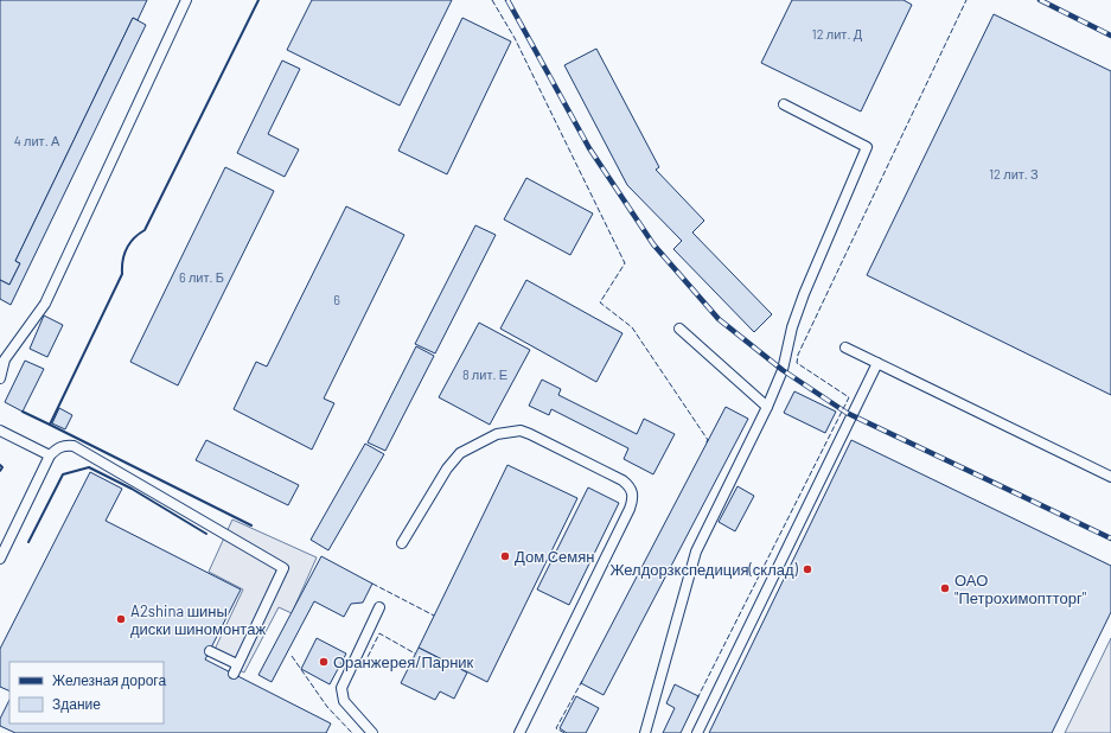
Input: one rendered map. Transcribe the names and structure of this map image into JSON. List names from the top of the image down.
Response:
{
  "places": [
    "Дом Семян",
    "Желдорзкспедиция(склад)",
    "ОАО \"Петрохимоптторг\"",
    "A2shina шины диски шиномонтаж",
    "Оранжерея/Парник"
  ],
  "house_numbers": [
    "12 лит. Д",
    "4 лит. А",
    "12 лит. З",
    "6 лит. Б",
    "6",
    "8 лит. Е"
  ],
  "legend": ["Железная дорога", "Здание"]
}
